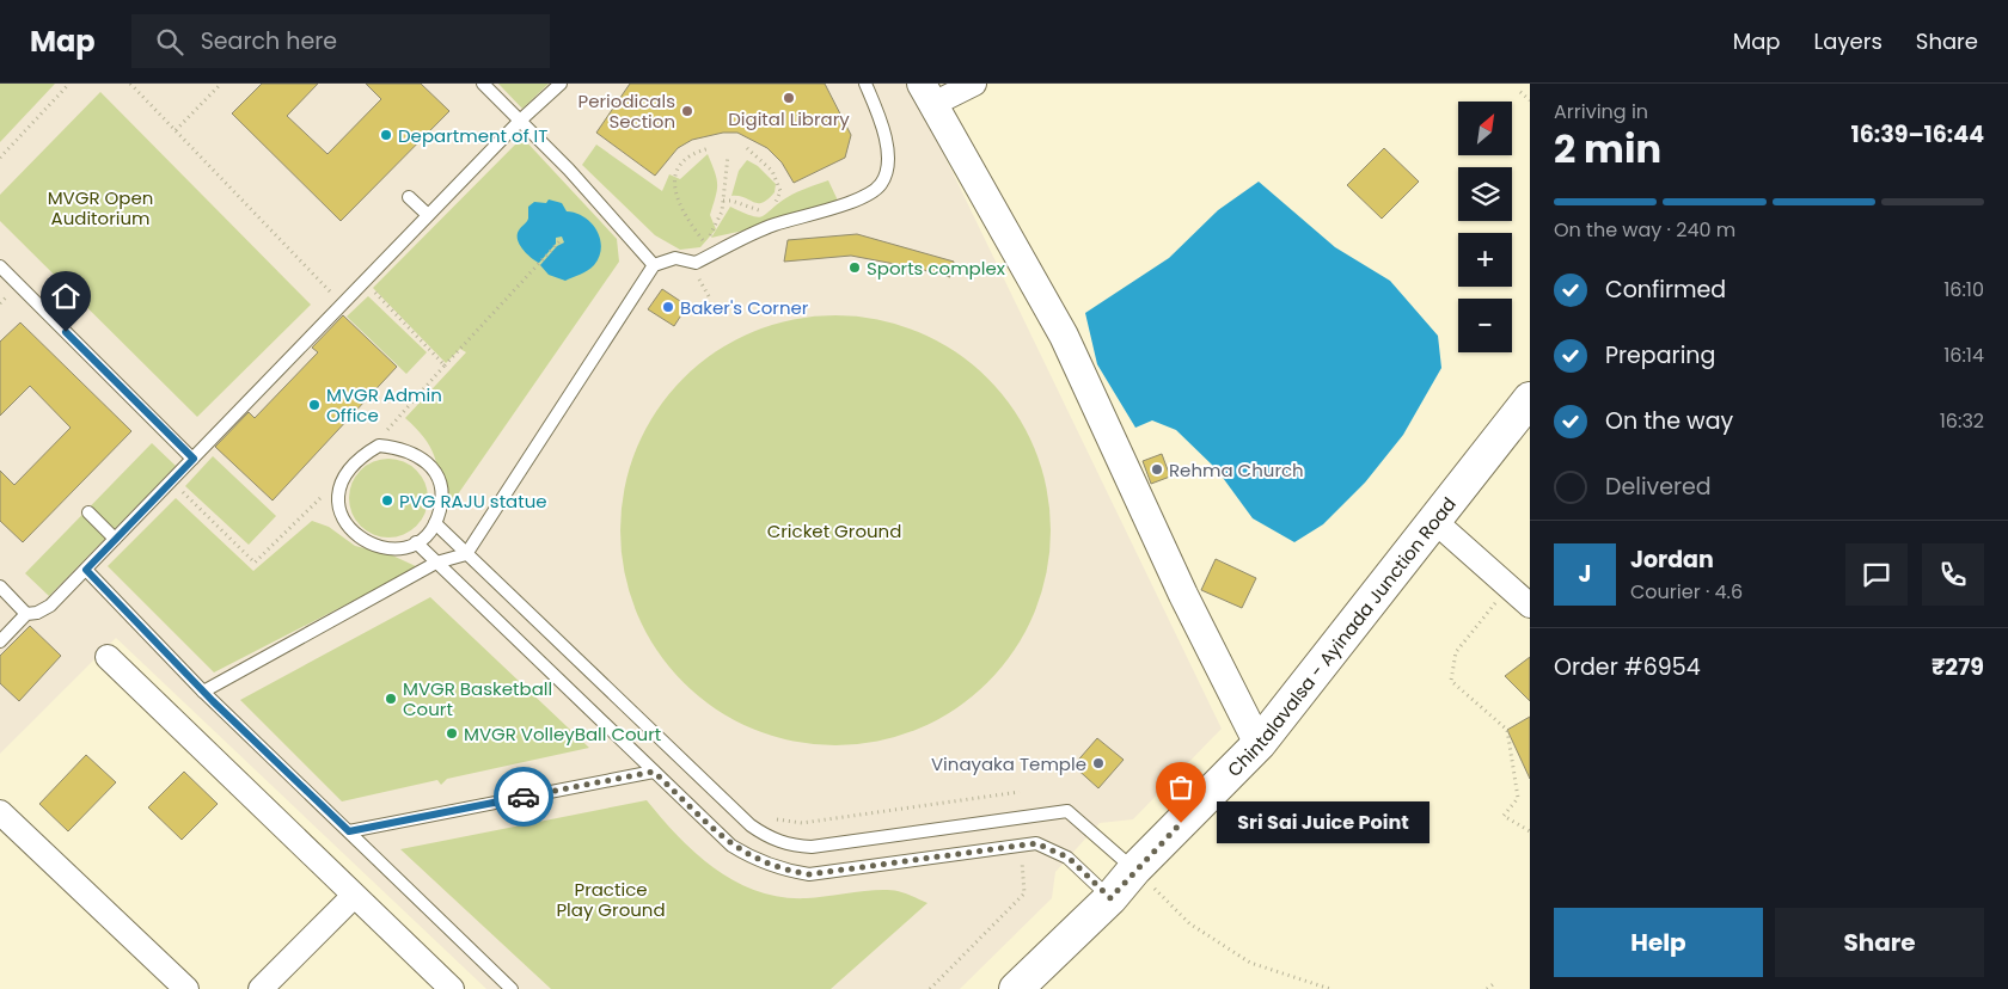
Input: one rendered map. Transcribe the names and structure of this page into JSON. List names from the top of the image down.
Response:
{
  "streets": {
    "main road": ["Chintalavalsa - Ayinada Junction Road"]
  },
  "parks": ["MVGR Open Auditorium", "Cricket Ground", "Practice Play Ground"],
  "places": [
    "Digital Library",
    "Periodicals Section",
    "Department of IT",
    "Sports complex",
    "Baker's Corner",
    "MVGR Admin Office",
    "Rehma Church",
    "PVG RAJU statue",
    "MVGR Basketball Court",
    "MVGR VolleyBall Court",
    "Vinayaka Temple",
    "Sri Sai Juice Point"
  ],
  "north": "top right",
  "page": {
    "header": "Map",
    "search": "Search here",
    "nav": ["Map", "Layers", "Share"],
    "heading": ["2 min", "Arriving in", "16:39–16:44"],
    "panel": [
      "Jordan",
      "Courier · 4.6",
      "Order #6954",
      "₹279"
    ],
    "map_buttons": ["+", "−"],
    "bar": "On the way · 240 m",
    "list": [
      ["Confirmed", "16:10"],
      ["Preparing", "16:14"],
      ["On the way", "16:32"],
      "Delivered"
    ],
    "round": "J",
    "bubble": "Sri Sai Juice Point",
    "buttons": ["Help", "Share"]
  }
}
